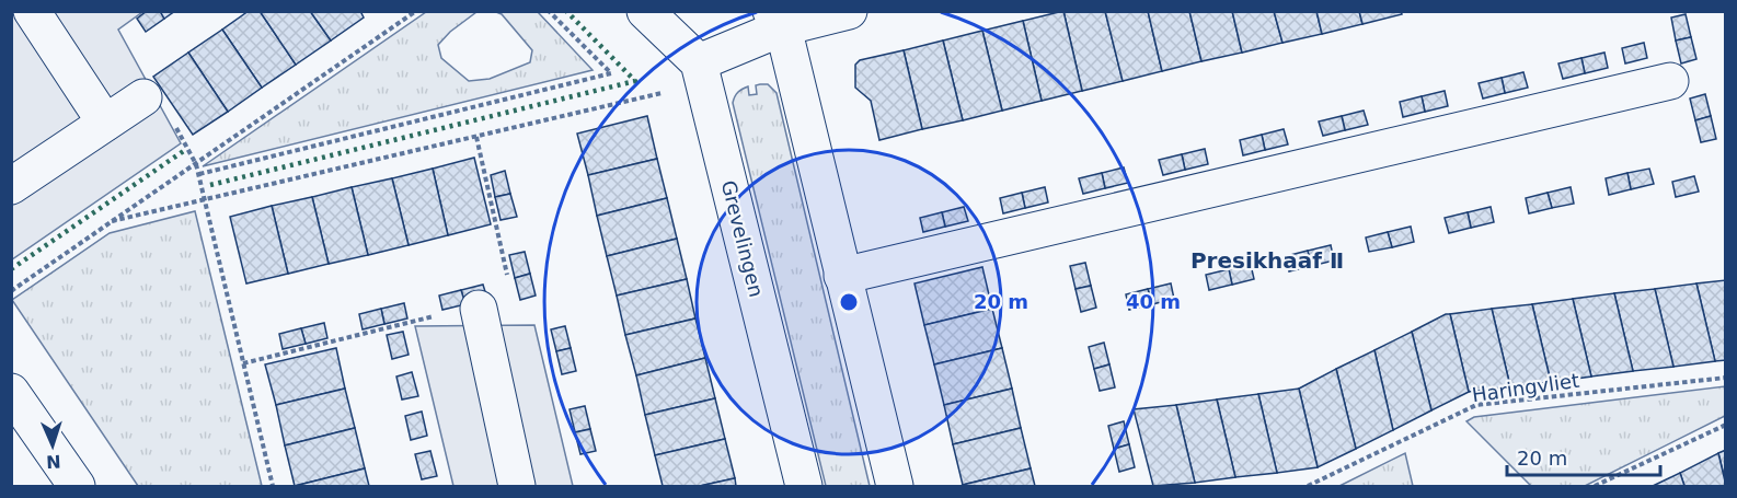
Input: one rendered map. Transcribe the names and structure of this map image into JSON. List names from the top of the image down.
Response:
{
  "streets": {
    "street": ["Grevelingen"],
    "path": ["Haringvliet"]
  },
  "districts": ["Presikhaaf Ⅱ"],
  "scale_bar": "20 m",
  "north": "bottom",
  "rings": ["20 m", "40 m"]
}
